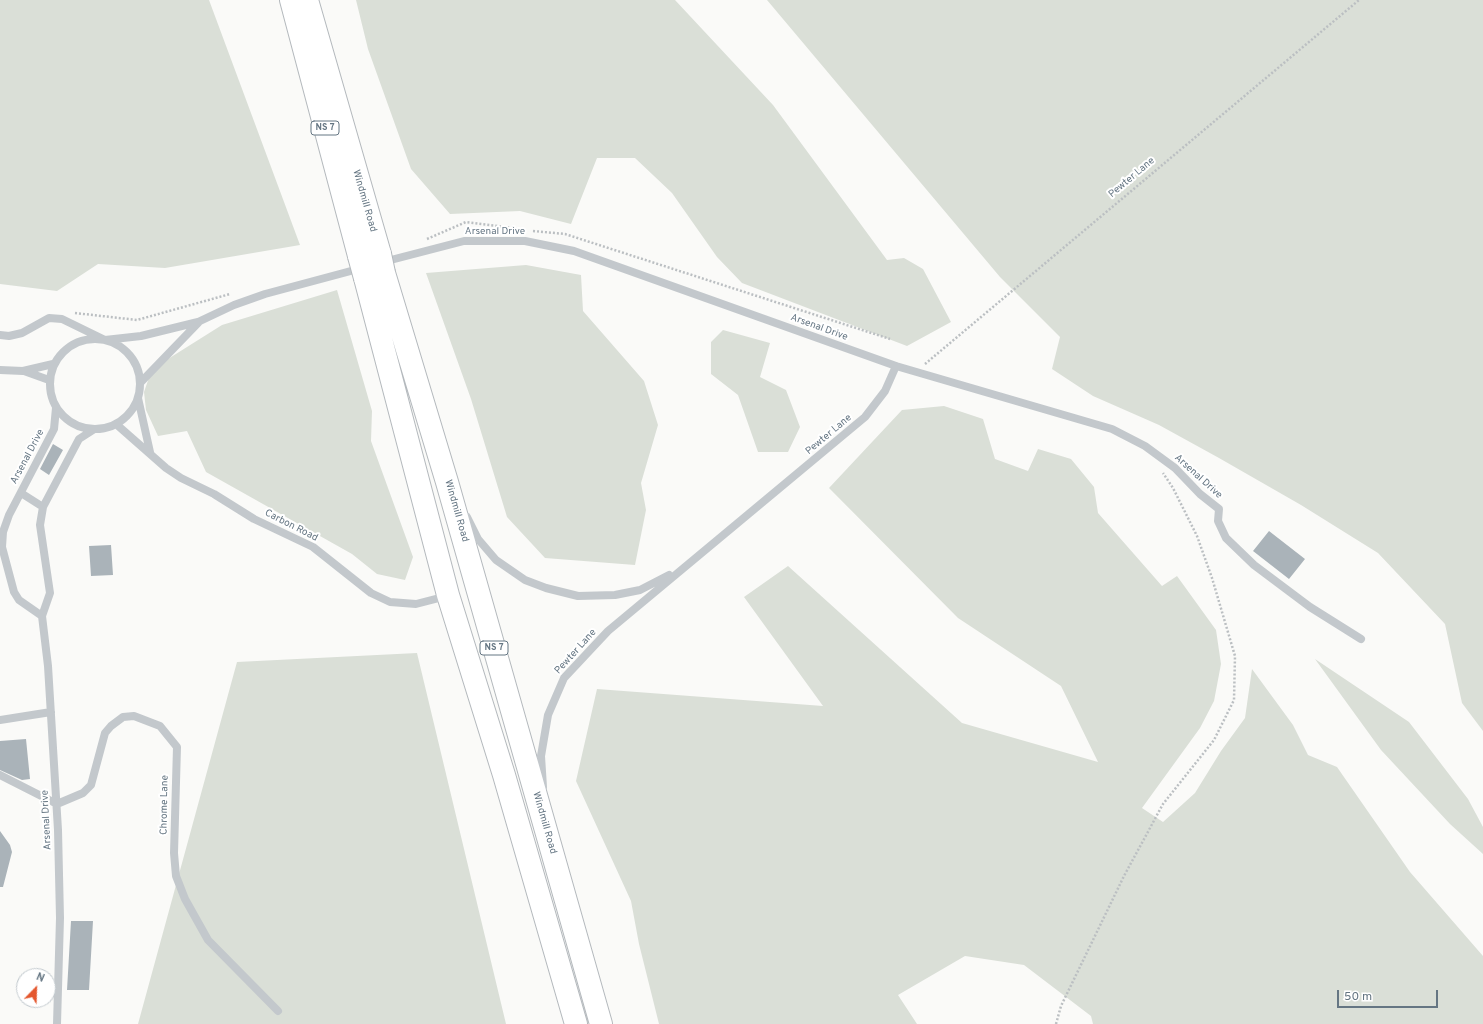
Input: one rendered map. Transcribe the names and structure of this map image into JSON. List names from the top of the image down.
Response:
{
  "streets": {
    "highway": ["NS 7", "Windmill Road"],
    "lane": [
      "Pewter Lane",
      "Arsenal Drive",
      "Carbon Road",
      "Chrome Lane"
    ]
  },
  "crossings": [
    ["Pewter Lane", "Windmill Road"],
    ["Pewter Lane", "Arsenal Drive"],
    ["Windmill Road", "Carbon Road"],
    ["Arsenal Drive", "Carbon Road"],
    ["Arsenal Drive", "Chrome Lane"]
  ],
  "scale_bar": "50 m",
  "north": "top right"
}
